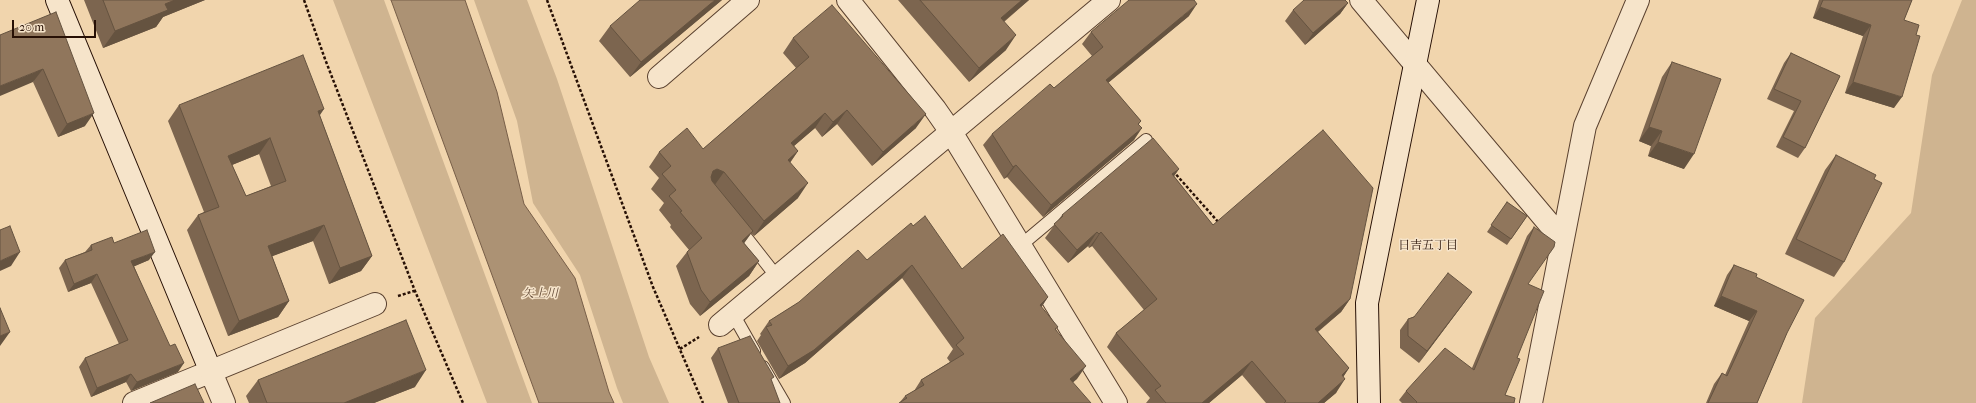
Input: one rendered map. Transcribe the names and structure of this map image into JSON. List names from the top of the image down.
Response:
{
  "districts": ["日吉五丁目"],
  "water": ["矢上川"],
  "scale_bar": "20 m"
}
